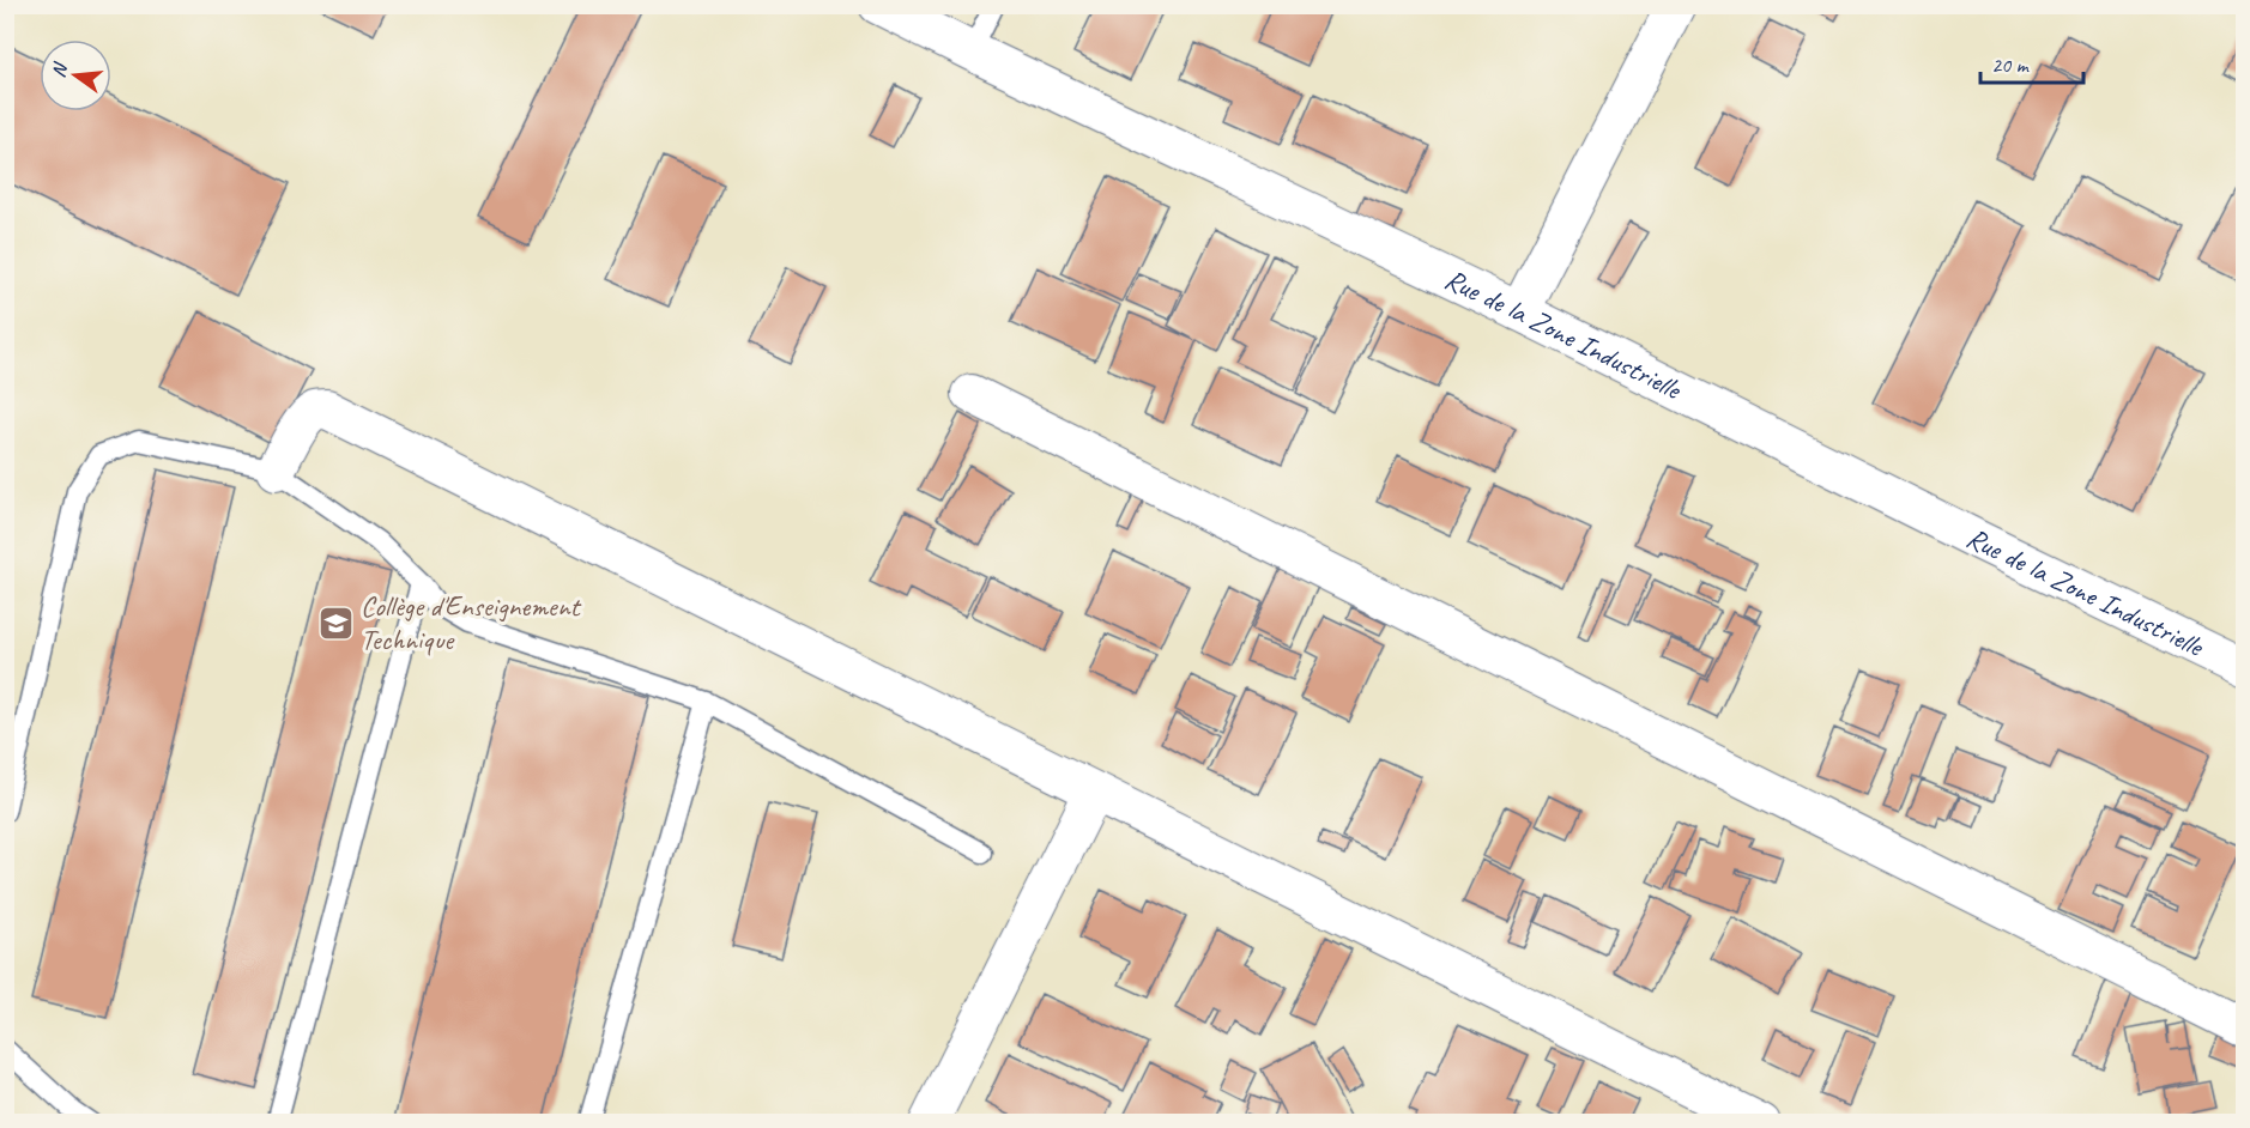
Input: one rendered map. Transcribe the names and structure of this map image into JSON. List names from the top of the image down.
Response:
{
  "streets": {
    "street": ["Rue de la Zone Industrielle"]
  },
  "places": {
    "school or university": ["Collège d'Enseignement Technique"]
  },
  "scale_bar": "20 m",
  "north": "left"
}
